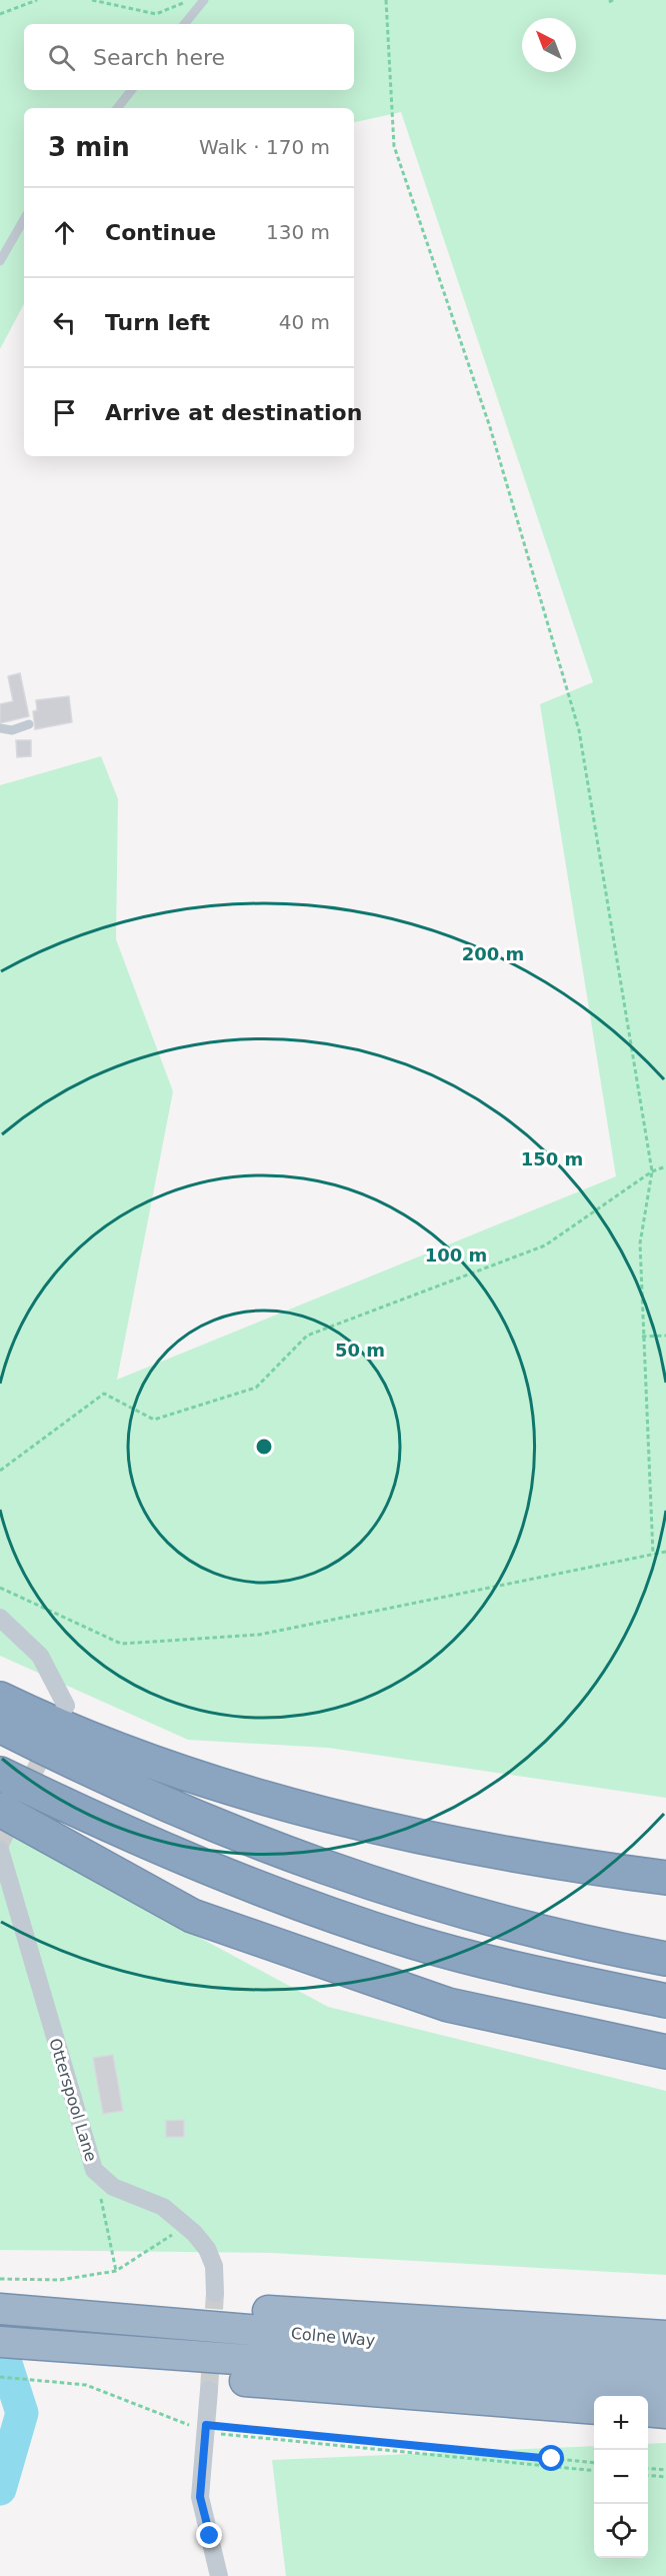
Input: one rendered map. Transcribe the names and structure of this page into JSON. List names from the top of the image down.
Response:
{
  "streets": {
    "highway": ["Colne Way"],
    "street": ["Otterspool Lane"]
  },
  "north": "top left",
  "page": {
    "search": "Search here",
    "heading": ["3 min", "Walk · 170 m"],
    "list": [
      ["Continue", "130 m"],
      ["Turn left", "40 m"],
      "Arrive at destination"
    ],
    "map_buttons": ["+", "−"]
  },
  "rings": [
    "200 m",
    "150 m",
    "100 m",
    "50 m"
  ]
}
